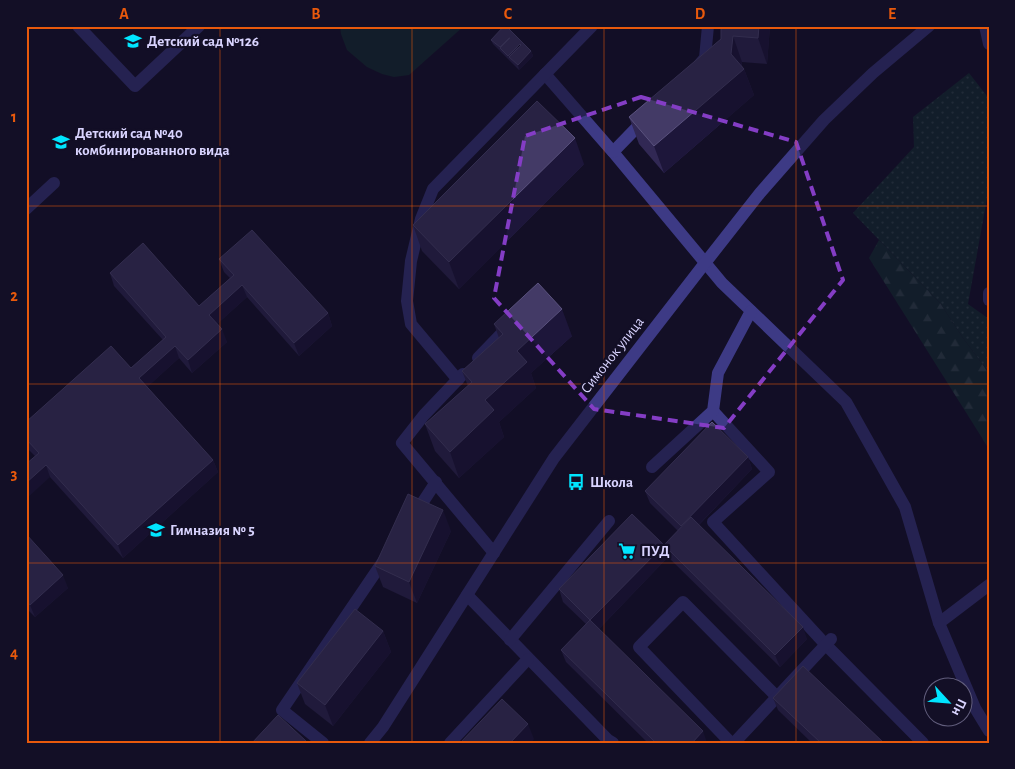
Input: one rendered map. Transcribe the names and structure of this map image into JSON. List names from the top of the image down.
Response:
{
  "streets": {
    "street": ["Симонок улица"]
  },
  "places": {
    "school or university": ["Детский сад №126", "Детский сад №40 комбинированного вида", "Гимназия № 5"],
    "bus stop": ["Школа"],
    "supermarket": ["ПУД"]
  },
  "north": "bottom right",
  "grid": {
    "columns": [
      "A",
      "B",
      "C",
      "D",
      "E"
    ],
    "rows": [
      "1",
      "2",
      "3",
      "4"
    ]
  }
}
